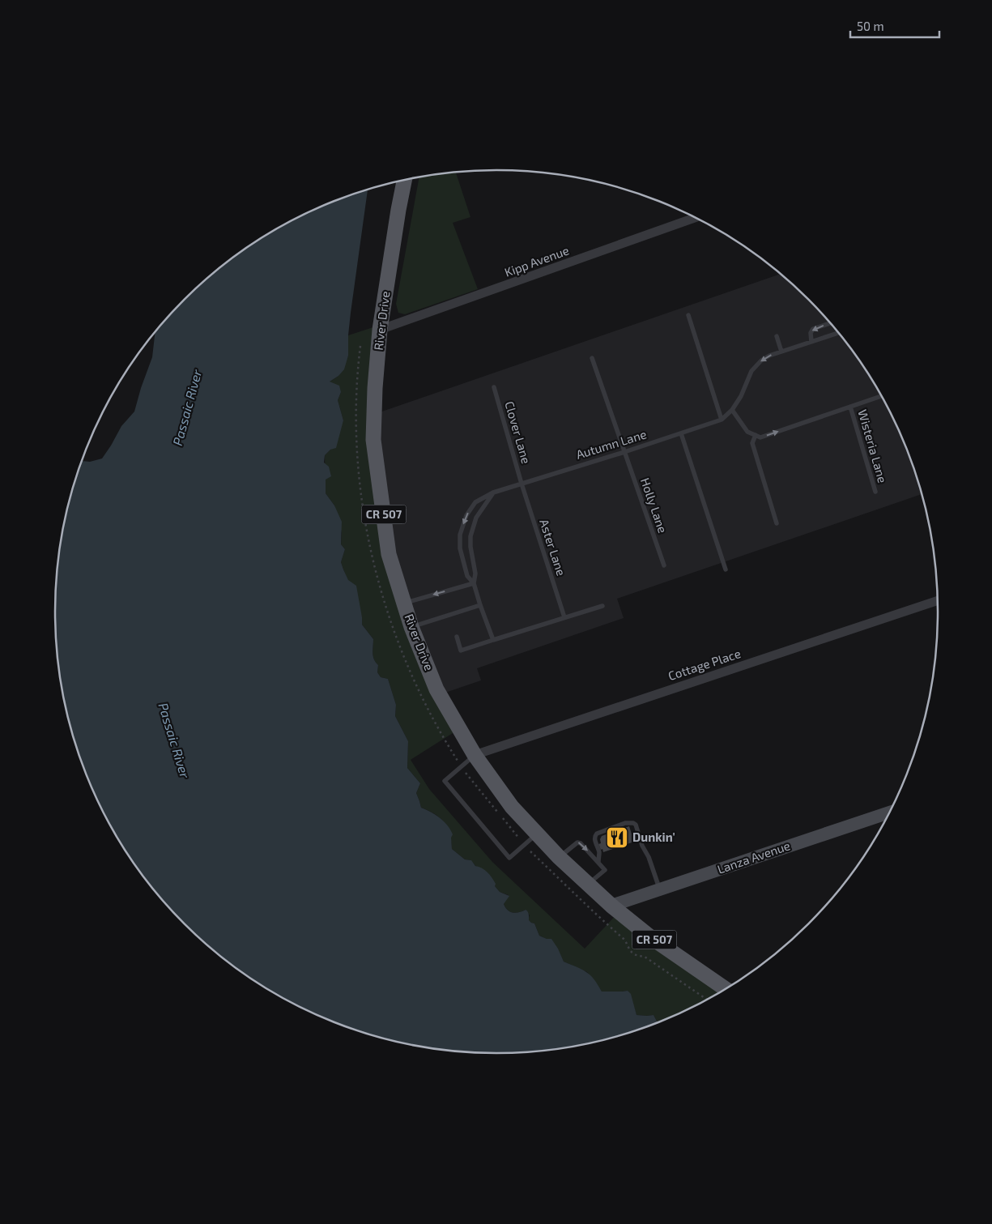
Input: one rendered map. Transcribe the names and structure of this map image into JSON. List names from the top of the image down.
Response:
{
  "streets": {
    "main road": ["River Drive", "CR 507"],
    "street": ["Kipp Avenue", "Cottage Place", "Lanza Avenue"],
    "lane": [
      "Clover Lane",
      "Autumn Lane",
      "Wisteria Lane",
      "Holly Lane",
      "Aster Lane"
    ]
  },
  "crossings": [
    ["Kipp Avenue", "River Drive"],
    ["River Drive", "Cottage Place"],
    ["River Drive", "Lanza Avenue"],
    ["Clover Lane", "Autumn Lane"],
    ["Clover Lane", "Aster Lane"],
    ["Autumn Lane", "Holly Lane"],
    ["Autumn Lane", "Aster Lane"]
  ],
  "water": ["Passaic River"],
  "places": {
    "restaurant": ["Dunkin'"]
  },
  "scale_bar": "50 m"
}
